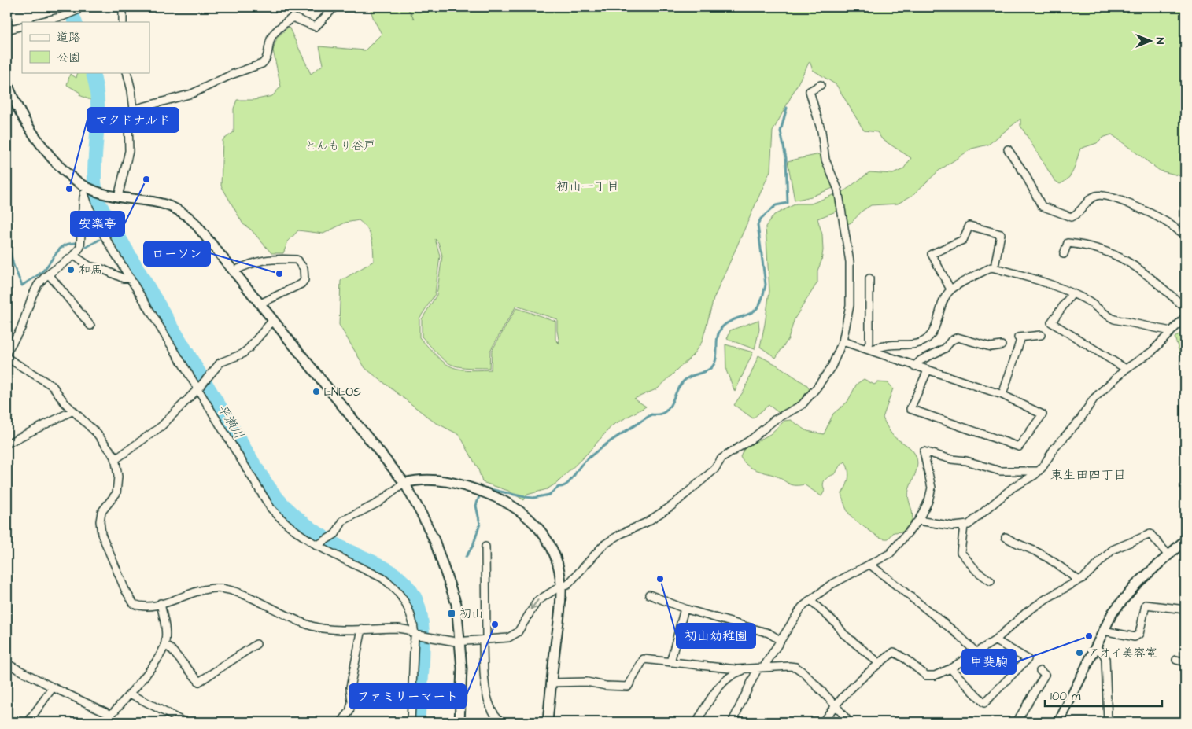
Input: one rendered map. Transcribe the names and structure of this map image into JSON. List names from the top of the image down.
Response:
{
  "districts": ["初山一丁目", "東生田四丁目"],
  "water": ["平瀬川"],
  "parks": ["とんもり谷戸"],
  "places": {
    "other": [
      "安楽亭",
      "マクドナルド",
      "和馬",
      "ローソン",
      "ENEOS",
      "初山幼稚園",
      "ファミリーマート",
      "甲斐駒",
      "アオイ美容室"
    ],
    "transit": ["初山"]
  },
  "legend": ["道路", "公園"],
  "scale_bar": "100 m",
  "north": "right"
}
